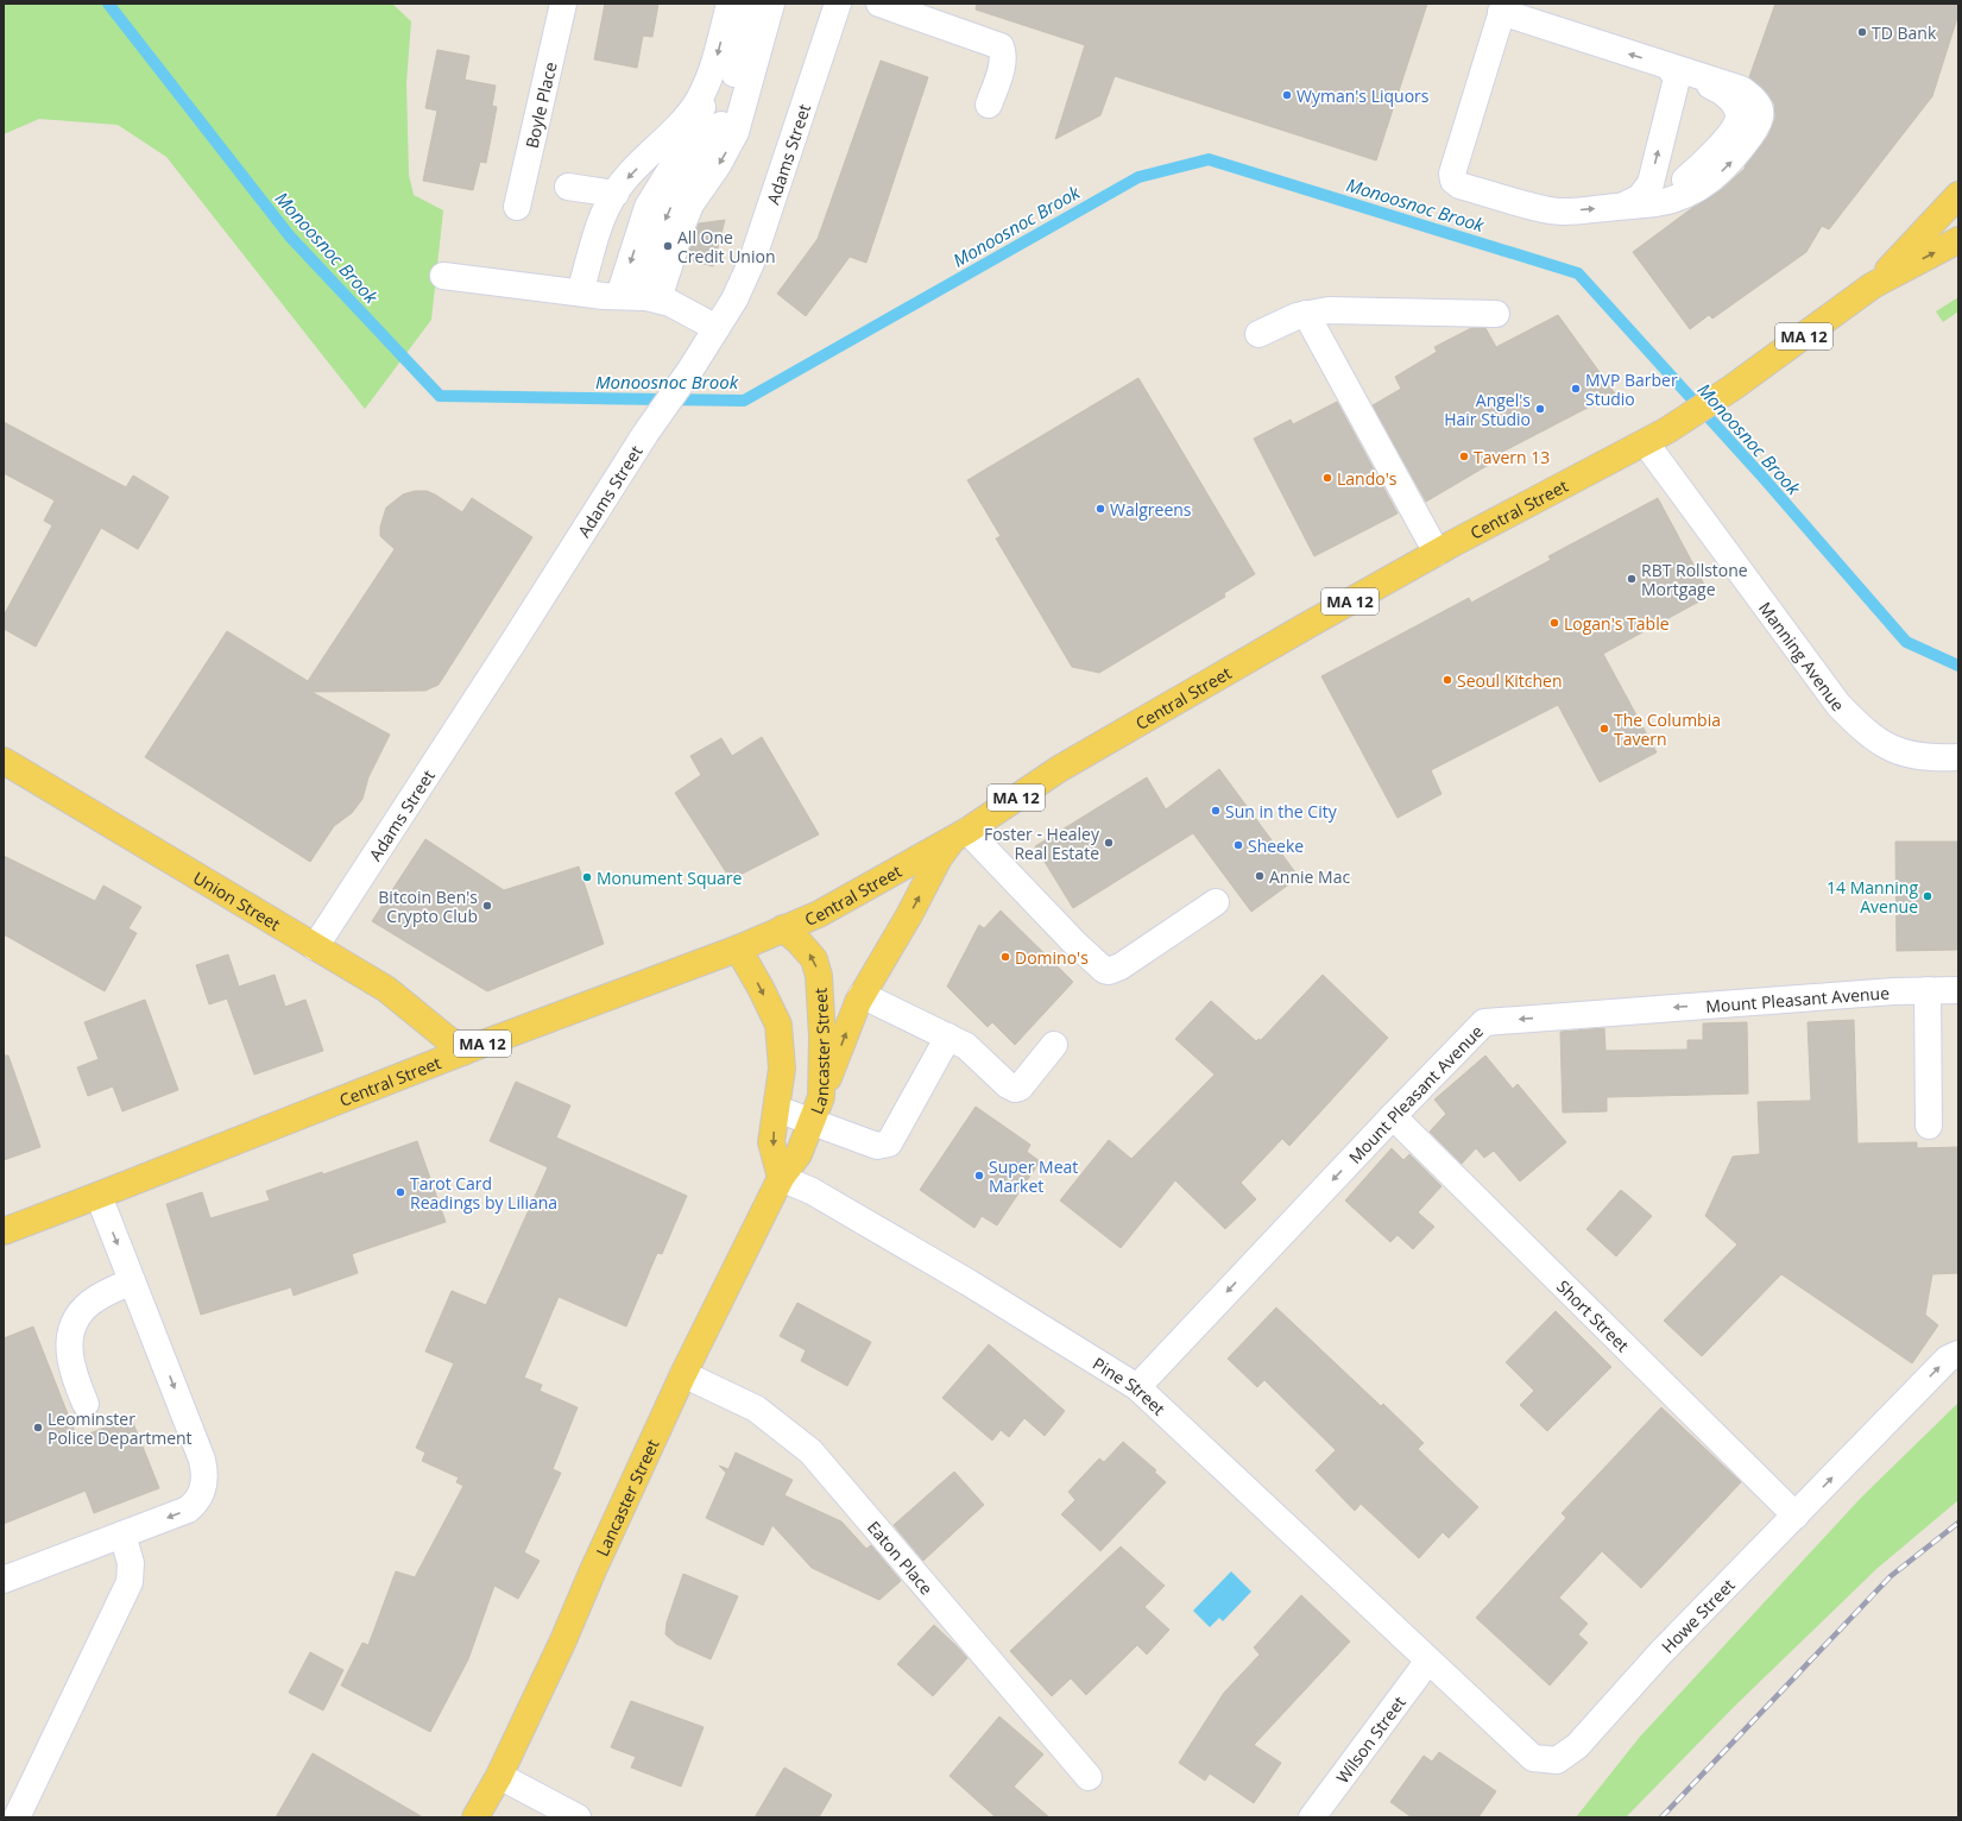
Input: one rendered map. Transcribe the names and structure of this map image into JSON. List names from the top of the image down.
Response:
{
  "streets": {
    "main road": [
      "MA 12",
      "Central Street",
      "Union Street",
      "Lancaster Street"
    ],
    "street": [
      "Boyle Place",
      "Adams Street",
      "Manning Avenue",
      "Mount Pleasant Avenue",
      "Short Street",
      "Pine Street",
      "Eaton Place",
      "Howe Street",
      "Wilson Street"
    ]
  },
  "crossings": [
    ["Adams Street", "Union Street"],
    ["MA 12", "Central Street"],
    ["MA 12", "Manning Avenue"],
    ["Central Street", "Manning Avenue"],
    ["Central Street", "Union Street"],
    ["Central Street", "Lancaster Street"],
    ["Mount Pleasant Avenue", "Short Street"],
    ["Mount Pleasant Avenue", "Pine Street"],
    ["Lancaster Street", "Pine Street"],
    ["Lancaster Street", "Eaton Place"],
    ["Short Street", "Howe Street"],
    ["Pine Street", "Howe Street"],
    ["Pine Street", "Wilson Street"],
    ["Howe Street", "Wilson Street"]
  ],
  "one_way": ["Mount Pleasant Avenue"],
  "water": ["Monoosnoc Brook"],
  "places": [
    "TD Bank",
    "Wyman's Liquors",
    "All One Credit Union",
    "MVP Barber Studio",
    "Angel's Hair Studio",
    "Tavern 13",
    "Lando's",
    "Walgreens",
    "RBT Rollstone Mortgage",
    "Logan's Table",
    "Seoul Kitchen",
    "The Columbia Tavern",
    "Sun in the City",
    "Foster - Healey Real Estate",
    "Sheeke",
    "Annie Mac",
    "Monument Square",
    "14 Manning Avenue",
    "Bitcoin Ben's Crypto Club",
    "Domino's",
    "Super Meat Market",
    "Tarot Card Readings by Liliana",
    "Leominster Police Department"
  ]
}
